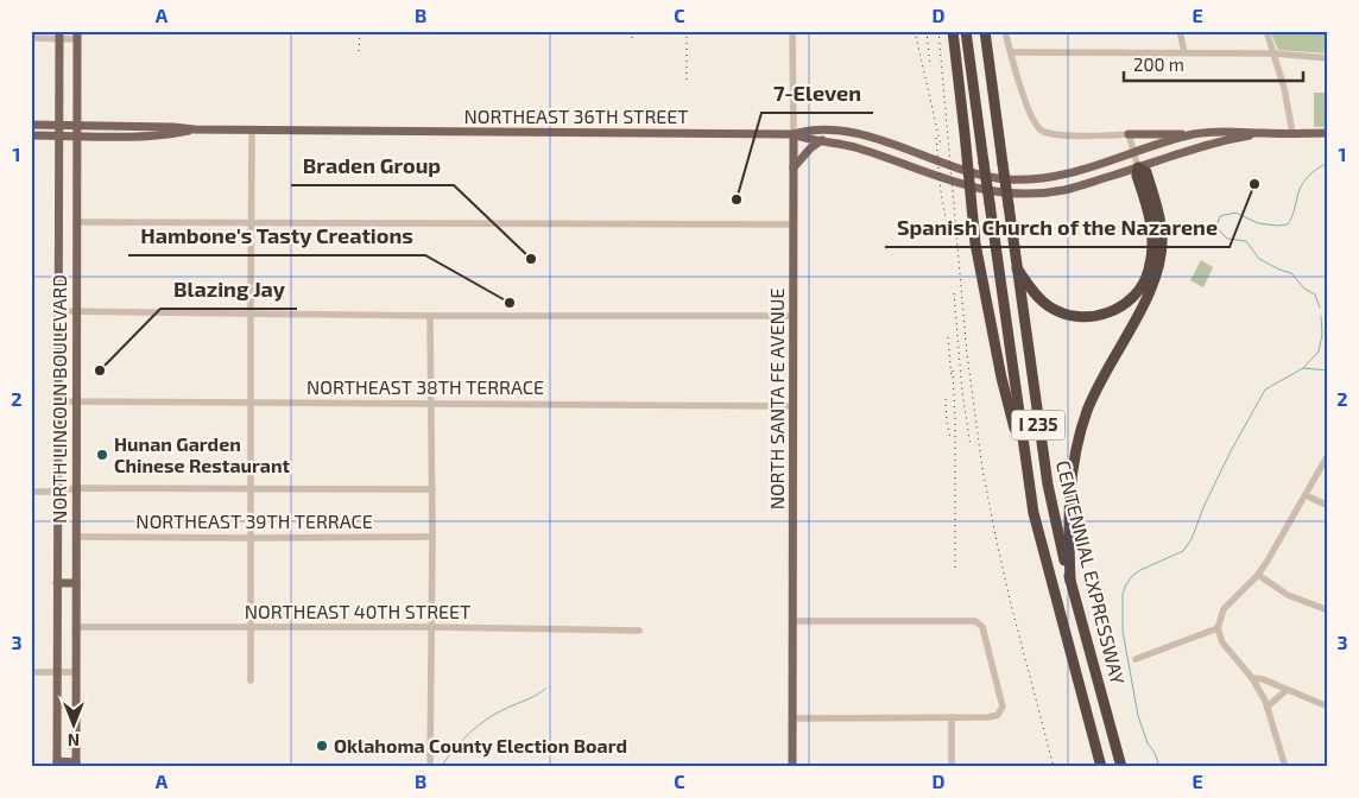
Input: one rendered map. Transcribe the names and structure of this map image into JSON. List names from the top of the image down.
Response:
{
  "streets": {
    "highway": ["I 235", "CENTENNIAL EXPRESSWAY"],
    "main road": ["NORTHEAST 36TH STREET", "NORTH LINCOLN BOULEVARD", "NORTH SANTA FE AVENUE"],
    "street": ["NORTHEAST 38TH TERRACE", "NORTHEAST 39TH TERRACE", "NORTHEAST 40TH STREET"]
  },
  "crossings": [
    ["NORTHEAST 36TH STREET", "NORTH LINCOLN BOULEVARD"],
    ["NORTHEAST 36TH STREET", "NORTH SANTA FE AVENUE"],
    ["NORTHEAST 38TH TERRACE", "NORTH LINCOLN BOULEVARD"],
    ["NORTHEAST 38TH TERRACE", "NORTH SANTA FE AVENUE"],
    ["NORTH LINCOLN BOULEVARD", "NORTHEAST 39TH TERRACE"],
    ["NORTH LINCOLN BOULEVARD", "NORTHEAST 40TH STREET"]
  ],
  "places": [
    "Spanish Church of the Nazarene",
    "7-Eleven",
    "Braden Group",
    "Hambone's Tasty Creations",
    "Blazing Jay",
    "Hunan Garden Chinese Restaurant",
    "Oklahoma County Election Board"
  ],
  "scale_bar": "200 m",
  "north": "bottom",
  "grid": {
    "columns": [
      "A",
      "B",
      "C",
      "D",
      "E"
    ],
    "rows": ["1", "2", "3"]
  }
}
